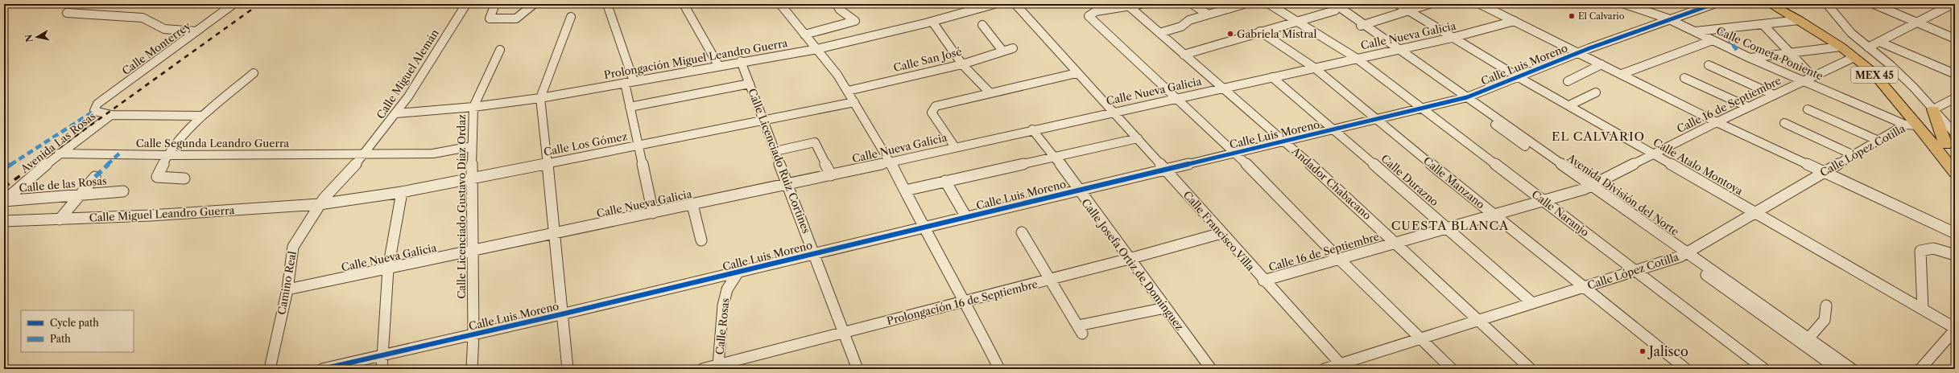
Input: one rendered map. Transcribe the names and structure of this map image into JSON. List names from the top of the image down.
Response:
{
  "streets": {
    "highway": ["MEX 45"],
    "street": [
      "Calle Nueva Galicia",
      "Calle Monterrey",
      "Calle Cometa Poniente",
      "Prolongación Miguel Leandro Guerra",
      "Calle San José",
      "Calle Luis Moreno",
      "Calle Miguel Alemán",
      "Calle 16 de Septiembre",
      "Avenida Las Rosas",
      "Calle Segunda Leandro Guerra",
      "Calle Los Gómez",
      "Calle López Cotilla",
      "Calle Licenciado Ruiz Cortines",
      "Calle Atalo Montoya",
      "Calle Durazno",
      "Calle Manzano",
      "Andador Chabacano",
      "Calle de las Rosas",
      "Avenida División del Norte",
      "Calle Licenciado Gustavo Díaz Ordaz",
      "Calle Naranjo",
      "Calle Miguel Leandro Guerra",
      "Calle Francisco Villa",
      "Calle Josefa Ortiz de Domínguez",
      "Camino Real",
      "Prolongación 16 de Septiembre",
      "Calle Rosas"
    ]
  },
  "crossings": [
    ["Calle Nueva Galicia", "Calle Licenciado Ruiz Cortines"],
    ["Calle Nueva Galicia", "Calle Atalo Montoya"],
    ["Calle Nueva Galicia", "Calle Durazno"],
    ["Calle Nueva Galicia", "Calle Manzano"],
    ["Calle Nueva Galicia", "Andador Chabacano"],
    ["Calle Nueva Galicia", "Avenida División del Norte"],
    ["Calle Nueva Galicia", "Calle Licenciado Gustavo Díaz Ordaz"],
    ["Calle Nueva Galicia", "Calle Naranjo"],
    ["Calle Nueva Galicia", "Calle Francisco Villa"],
    ["Calle Nueva Galicia", "Calle Josefa Ortiz de Domínguez"],
    ["Calle Nueva Galicia", "Camino Real"],
    ["Calle Monterrey", "Avenida Las Rosas"],
    ["Calle Cometa Poniente", "Calle Luis Moreno"],
    ["Calle Cometa Poniente", "MEX 45"],
    ["Calle Cometa Poniente", "Calle 16 de Septiembre"],
    ["Calle Cometa Poniente", "Calle López Cotilla"],
    ["Prolongación Miguel Leandro Guerra", "Calle Miguel Alemán"],
    ["Prolongación Miguel Leandro Guerra", "Calle Licenciado Ruiz Cortines"],
    ["Prolongación Miguel Leandro Guerra", "Calle Licenciado Gustavo Díaz Ordaz"],
    ["Calle Luis Moreno", "Calle Licenciado Ruiz Cortines"],
    ["Calle Luis Moreno", "Calle Atalo Montoya"],
    ["Calle Luis Moreno", "Calle Durazno"],
    ["Calle Luis Moreno", "Calle Manzano"],
    ["Calle Luis Moreno", "Andador Chabacano"],
    ["Calle Luis Moreno", "Avenida División del Norte"],
    ["Calle Luis Moreno", "Calle Licenciado Gustavo Díaz Ordaz"],
    ["Calle Luis Moreno", "Calle Naranjo"],
    ["Calle Luis Moreno", "Calle Francisco Villa"],
    ["Calle Luis Moreno", "Calle Josefa Ortiz de Domínguez"],
    ["Calle Luis Moreno", "Calle Rosas"],
    ["Calle Miguel Alemán", "Calle Segunda Leandro Guerra"],
    ["Calle Miguel Alemán", "Calle Los Gómez"],
    ["Calle Miguel Alemán", "Calle Miguel Leandro Guerra"],
    ["Calle Miguel Alemán", "Camino Real"],
    ["MEX 45", "Calle 16 de Septiembre"],
    ["MEX 45", "Calle López Cotilla"],
    ["Calle 16 de Septiembre", "Calle Atalo Montoya"],
    ["Calle 16 de Septiembre", "Calle Durazno"],
    ["Calle 16 de Septiembre", "Calle Manzano"],
    ["Calle 16 de Septiembre", "Andador Chabacano"],
    ["Calle 16 de Septiembre", "Avenida División del Norte"],
    ["Calle 16 de Septiembre", "Calle Naranjo"],
    ["Calle 16 de Septiembre", "Calle Francisco Villa"],
    ["Avenida Las Rosas", "Calle Segunda Leandro Guerra"],
    ["Avenida Las Rosas", "Calle de las Rosas"],
    ["Calle Los Gómez", "Calle Licenciado Ruiz Cortines"],
    ["Calle Los Gómez", "Calle Licenciado Gustavo Díaz Ordaz"],
    ["Calle Los Gómez", "Calle Miguel Leandro Guerra"],
    ["Calle Los Gómez", "Camino Real"],
    ["Calle López Cotilla", "Calle Atalo Montoya"],
    ["Calle López Cotilla", "Calle Durazno"],
    ["Calle López Cotilla", "Calle Manzano"],
    ["Calle López Cotilla", "Andador Chabacano"],
    ["Calle López Cotilla", "Avenida División del Norte"],
    ["Calle López Cotilla", "Calle Naranjo"],
    ["Calle López Cotilla", "Calle Francisco Villa"],
    ["Calle Licenciado Ruiz Cortines", "Prolongación 16 de Septiembre"],
    ["Calle Miguel Leandro Guerra", "Camino Real"],
    ["Calle Francisco Villa", "Prolongación 16 de Septiembre"],
    ["Calle Josefa Ortiz de Domínguez", "Prolongación 16 de Septiembre"],
    ["Prolongación 16 de Septiembre", "Calle Rosas"]
  ],
  "districts": ["EL CALVARIO", "CUESTA BLANCA"],
  "places": ["El Calvario", "Gabriela Mistral", "Jalisco"],
  "legend": ["Cycle path", "Path"],
  "north": "left"
}
